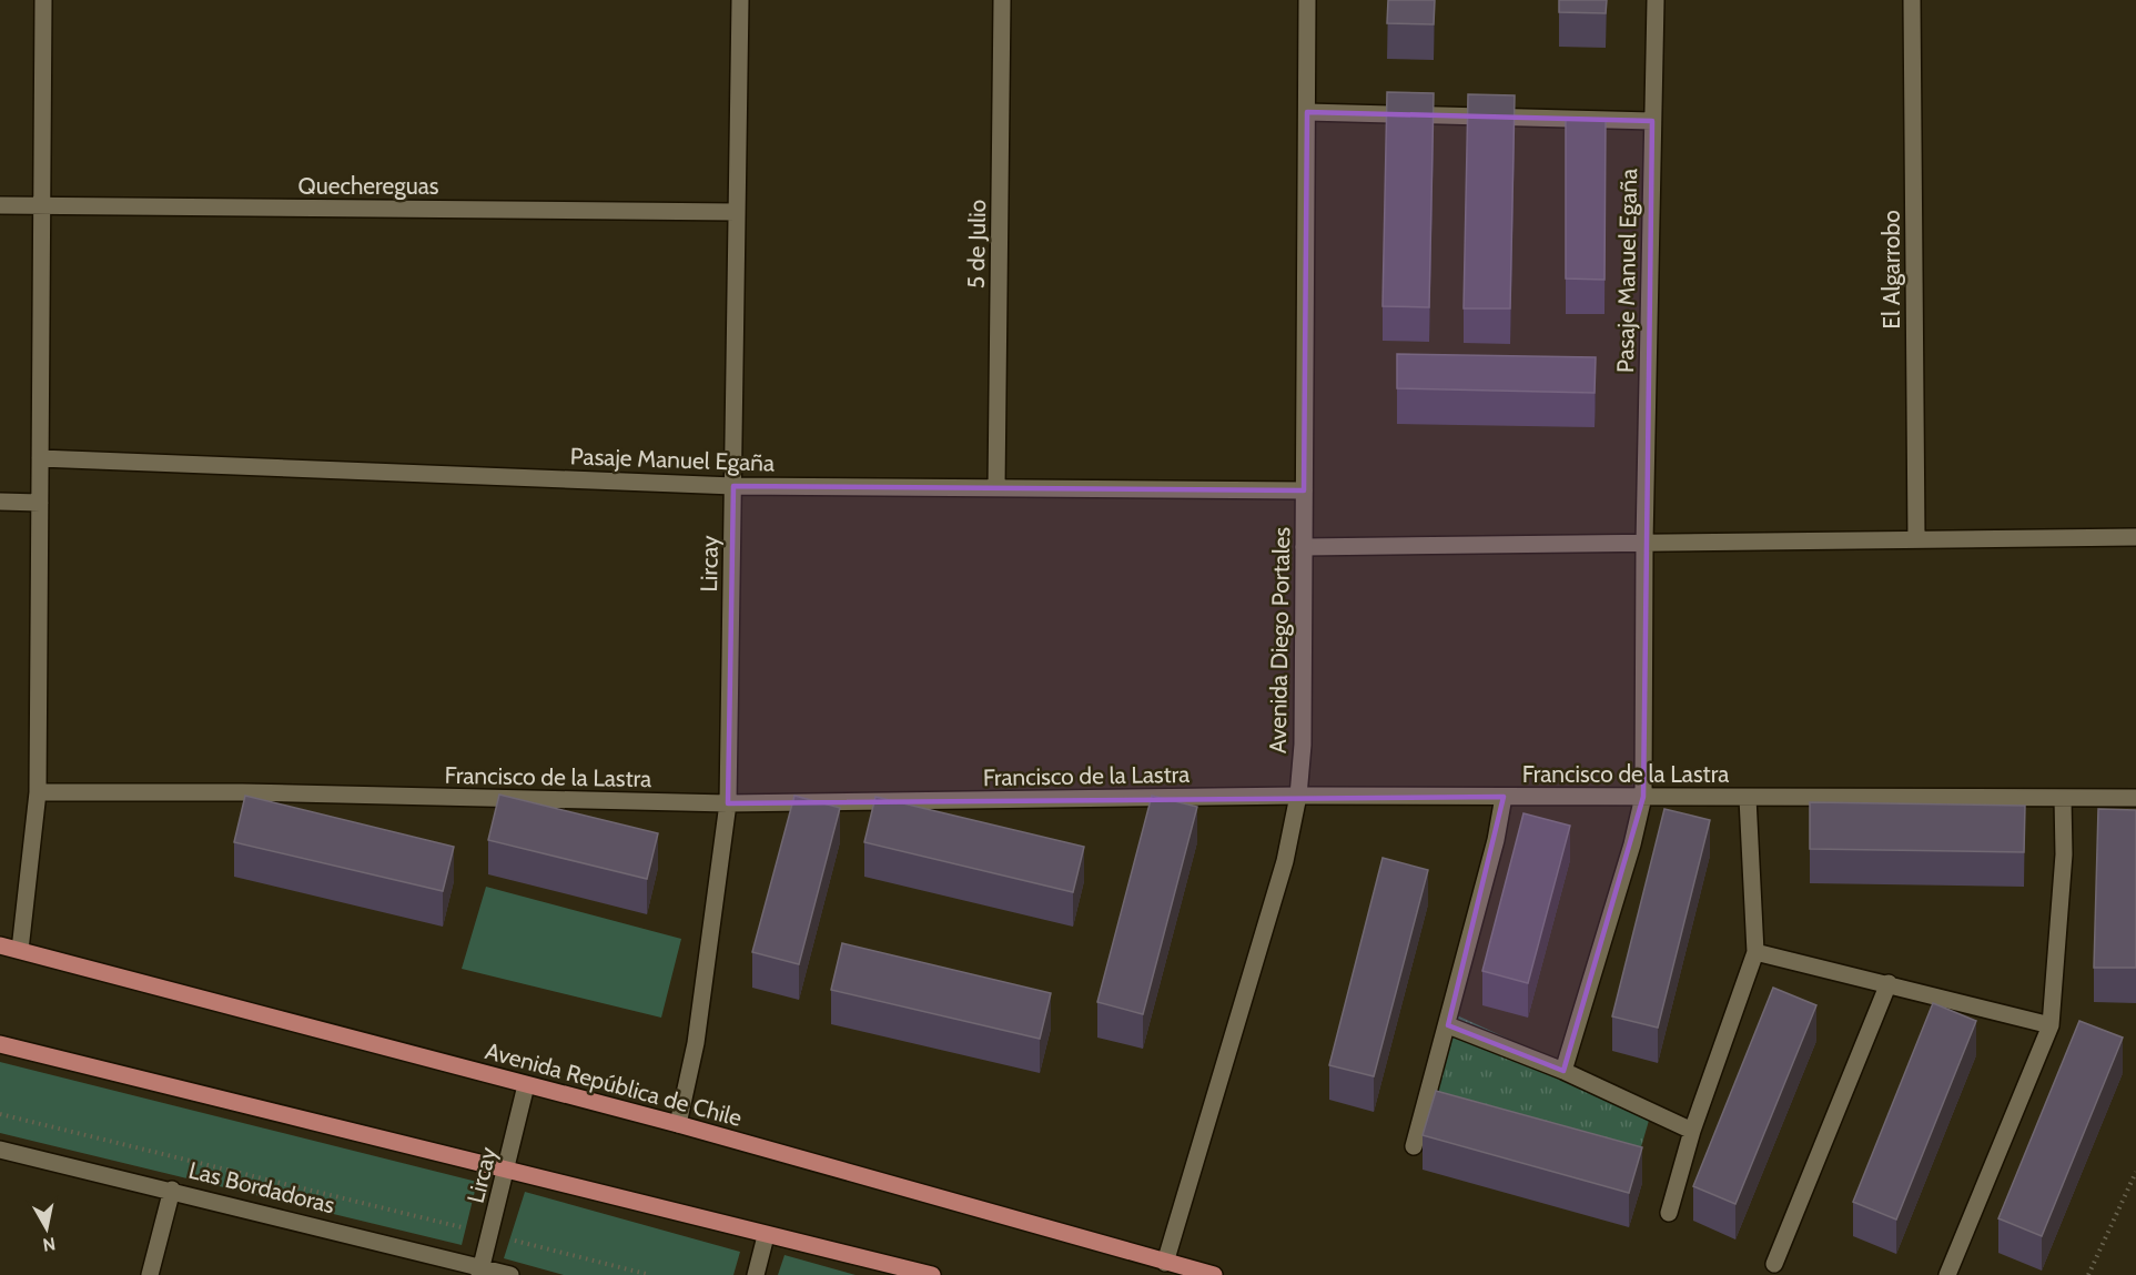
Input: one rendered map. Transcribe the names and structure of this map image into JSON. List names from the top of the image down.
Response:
{
  "streets": {
    "main road": ["Avenida República de Chile"],
    "street": [
      "Quechereguas",
      "5 de Julio",
      "El Algarrobo",
      "Pasaje Manuel Egaña",
      "Lircay",
      "Avenida Diego Portales",
      "Francisco de la Lastra",
      "Las Bordadoras"
    ]
  },
  "crossings": [
    ["Quechereguas", "Lircay"],
    ["5 de Julio", "Pasaje Manuel Egaña"],
    ["Pasaje Manuel Egaña", "Lircay"],
    ["Pasaje Manuel Egaña", "Avenida Diego Portales"],
    ["Pasaje Manuel Egaña", "Francisco de la Lastra"],
    ["Lircay", "Francisco de la Lastra"],
    ["Lircay", "Avenida República de Chile"],
    ["Lircay", "Las Bordadoras"],
    ["Avenida Diego Portales", "Francisco de la Lastra"],
    ["Avenida Diego Portales", "Avenida República de Chile"]
  ],
  "north": "bottom"
}
